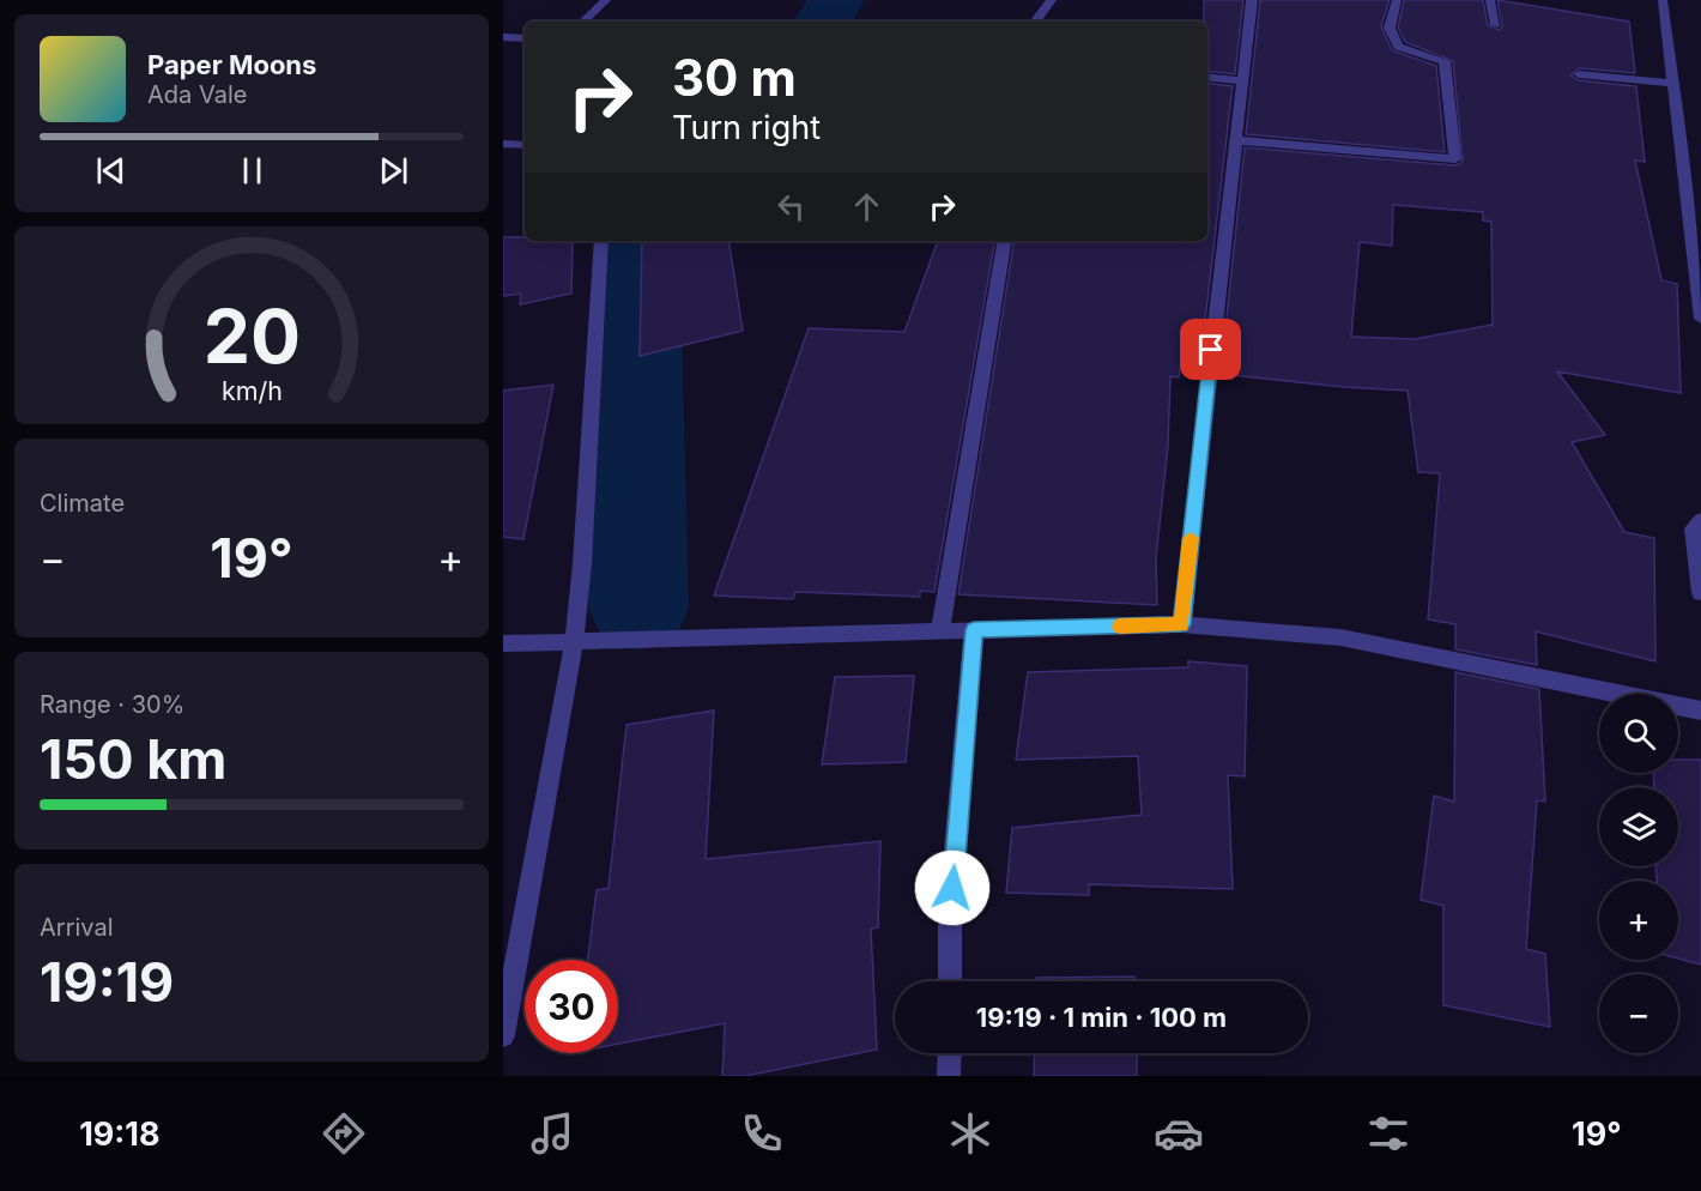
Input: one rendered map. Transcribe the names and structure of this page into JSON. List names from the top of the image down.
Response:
{
  "page": {
    "turn": ["30 m", "Turn right"],
    "song": ["Paper Moons", "Ada Vale"],
    "tile": [
      "Climate",
      ["Range · 30%", "150 km"],
      ["Arrival", "19:19"]
    ],
    "heat": ["−", "19°", "+"],
    "map_buttons": ["+", "−"],
    "limit": "30",
    "trip": "19:19 · 1 min · 100 m",
    "tabs": ["19:18", "19°"],
    "gauge": ["20", "km/h"]
  }
}
